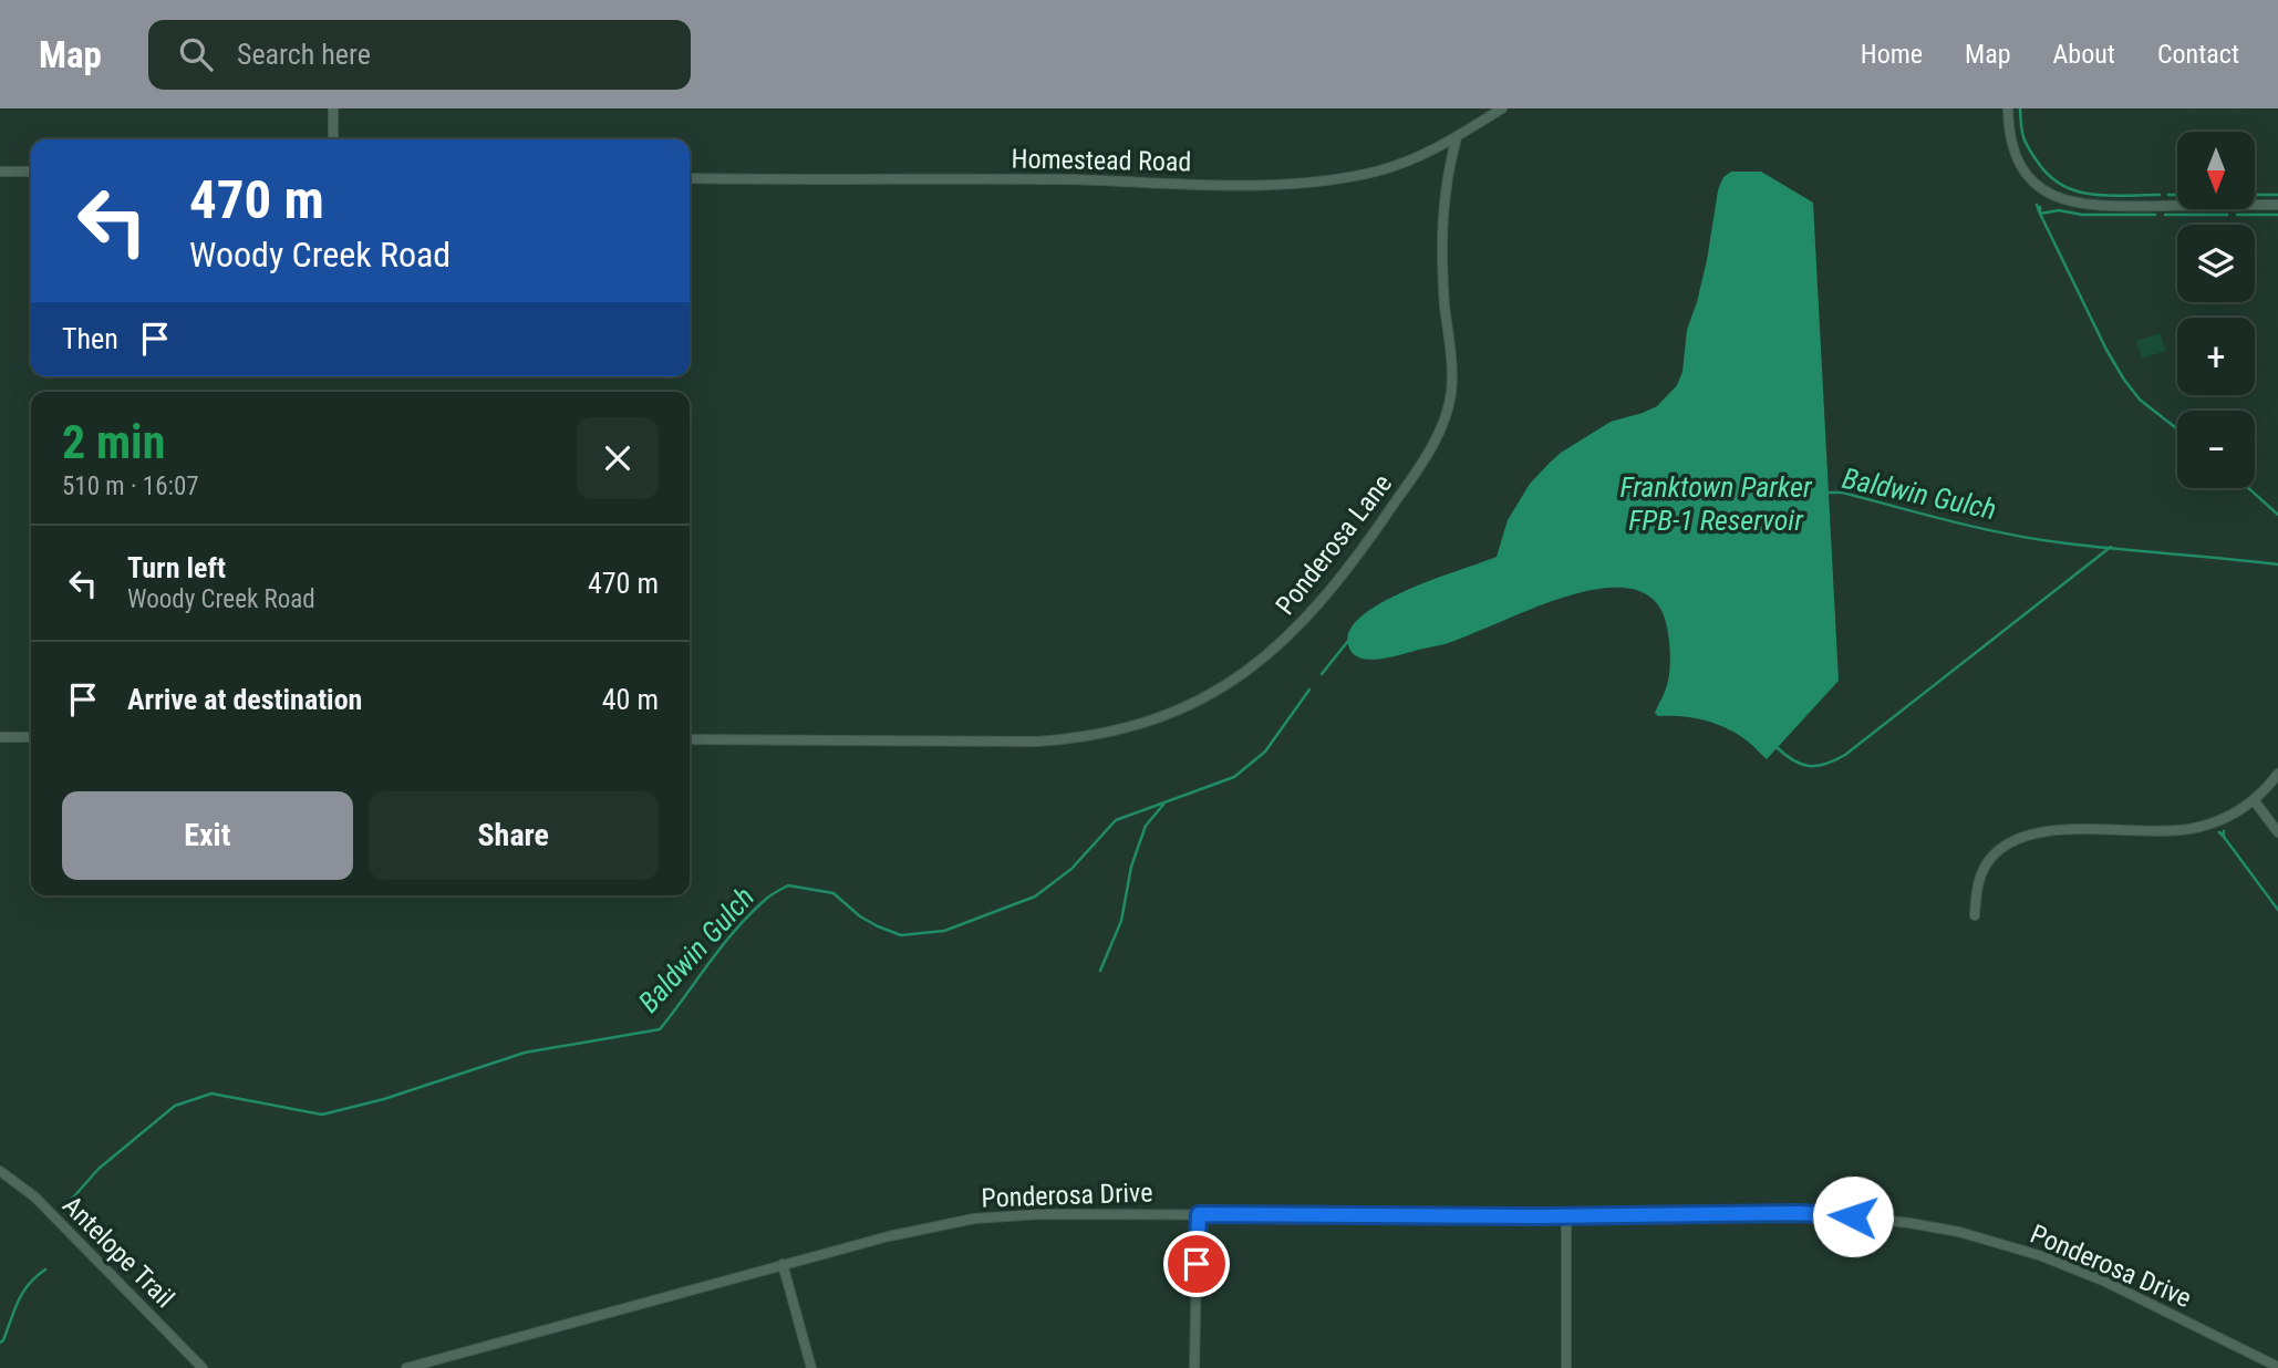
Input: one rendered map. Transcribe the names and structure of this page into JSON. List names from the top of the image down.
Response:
{
  "streets": {
    "street": [
      "Homestead Road",
      "Ponderosa Lane",
      "Ponderosa Drive",
      "Antelope Trail"
    ]
  },
  "crossings": [
    ["Homestead Road", "Ponderosa Lane"]
  ],
  "water": ["Franktown Parker FPB-1 Reservoir", "Baldwin Gulch"],
  "north": "bottom",
  "page": {
    "header": "Map",
    "search": "Search here",
    "nav": [
      "Home",
      "Map",
      "About",
      "Contact"
    ],
    "map_buttons": ["+", "−"],
    "turn": ["470 m", "Woody Creek Road"],
    "then": "Then",
    "heading": ["2 min", "510 m · 16:07"],
    "list": [
      {
        "name": "Turn left",
        "note": "Woody Creek Road",
        "value": "470 m"
      },
      {
        "name": "Arrive at destination",
        "value": "40 m"
      }
    ],
    "buttons": ["Exit", "Share"]
  }
}
